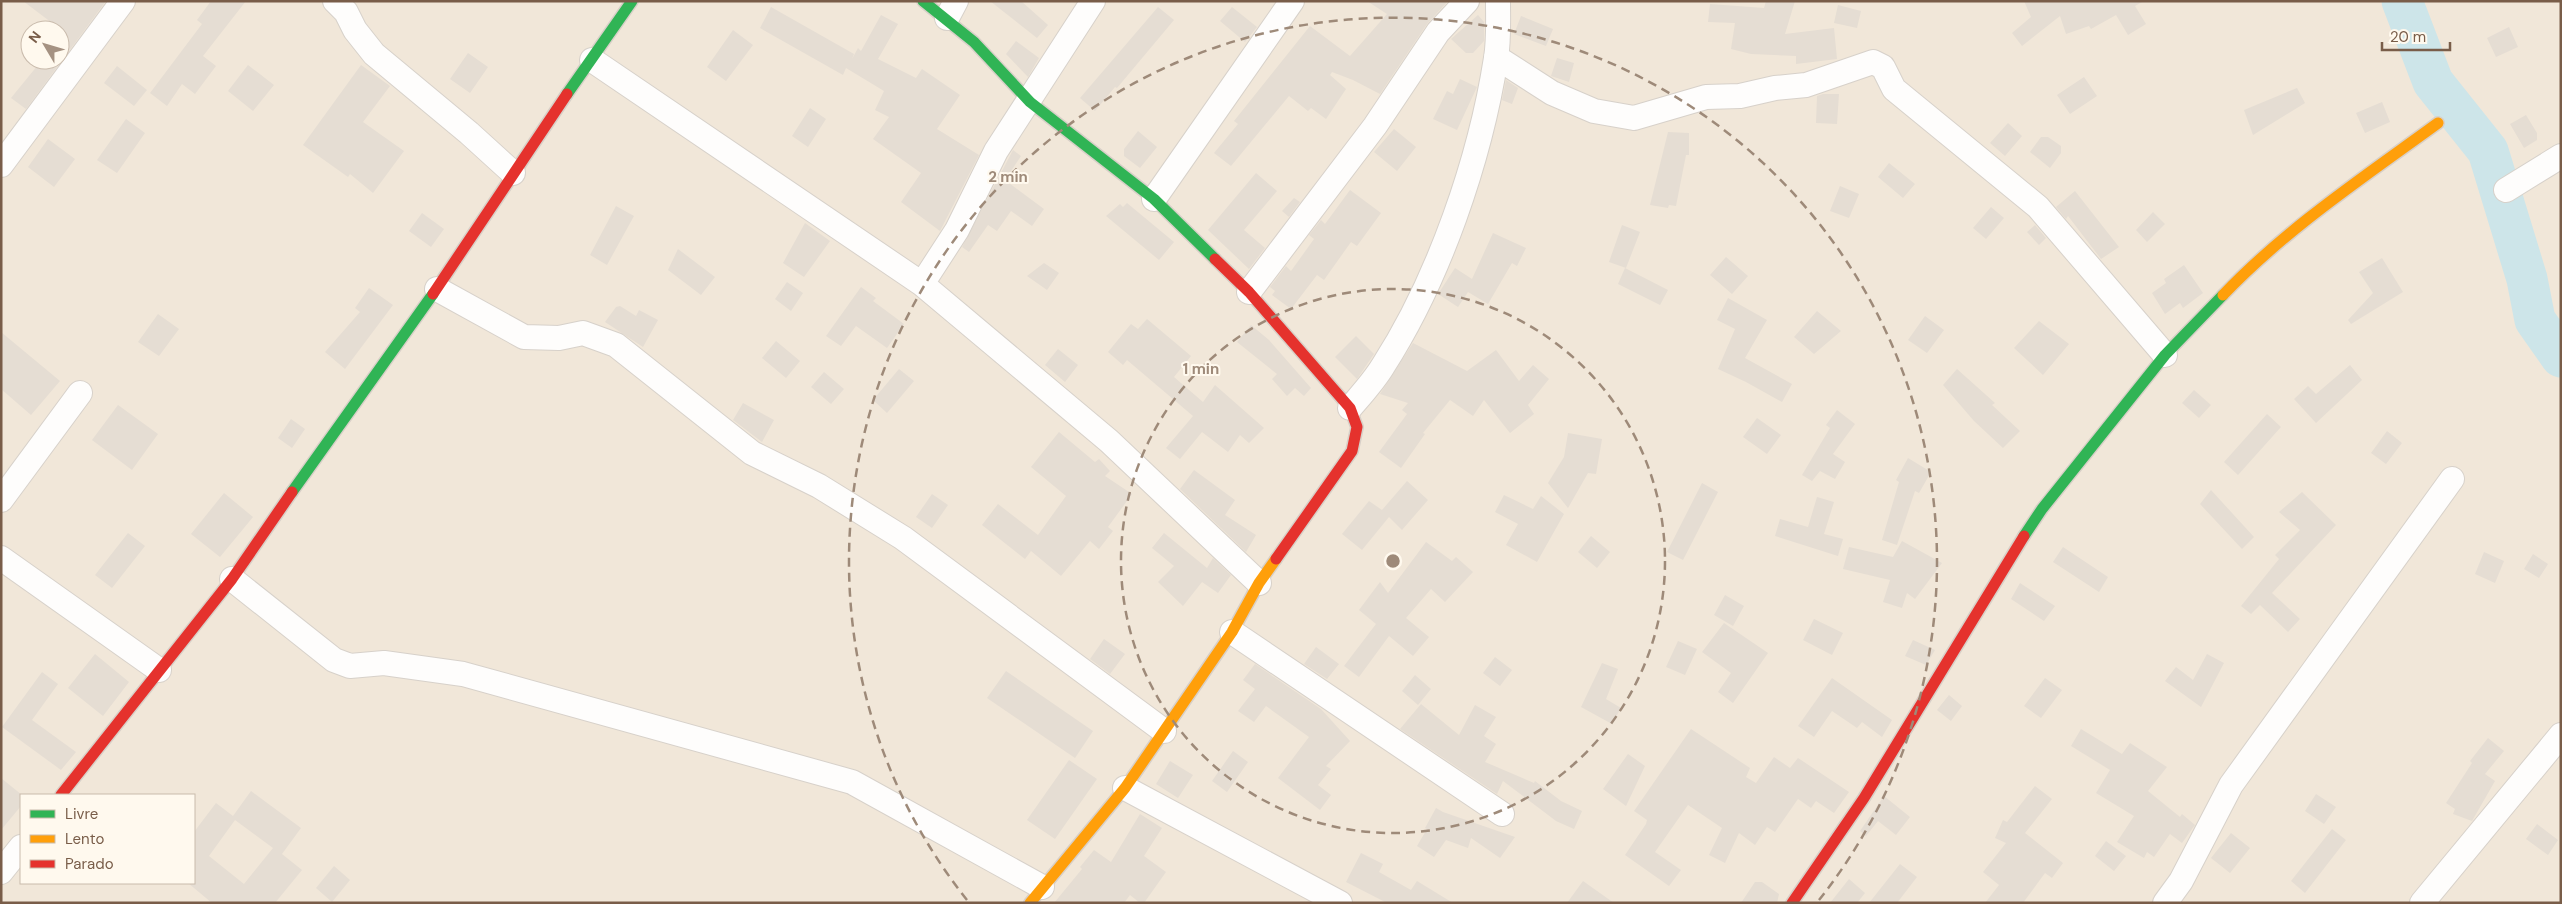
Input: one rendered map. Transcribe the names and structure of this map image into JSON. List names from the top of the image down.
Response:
{
  "legend": ["Livre", "Lento", "Parado"],
  "scale_bar": "20 m",
  "north": "top left",
  "rings": ["2 min", "1 min"]
}
